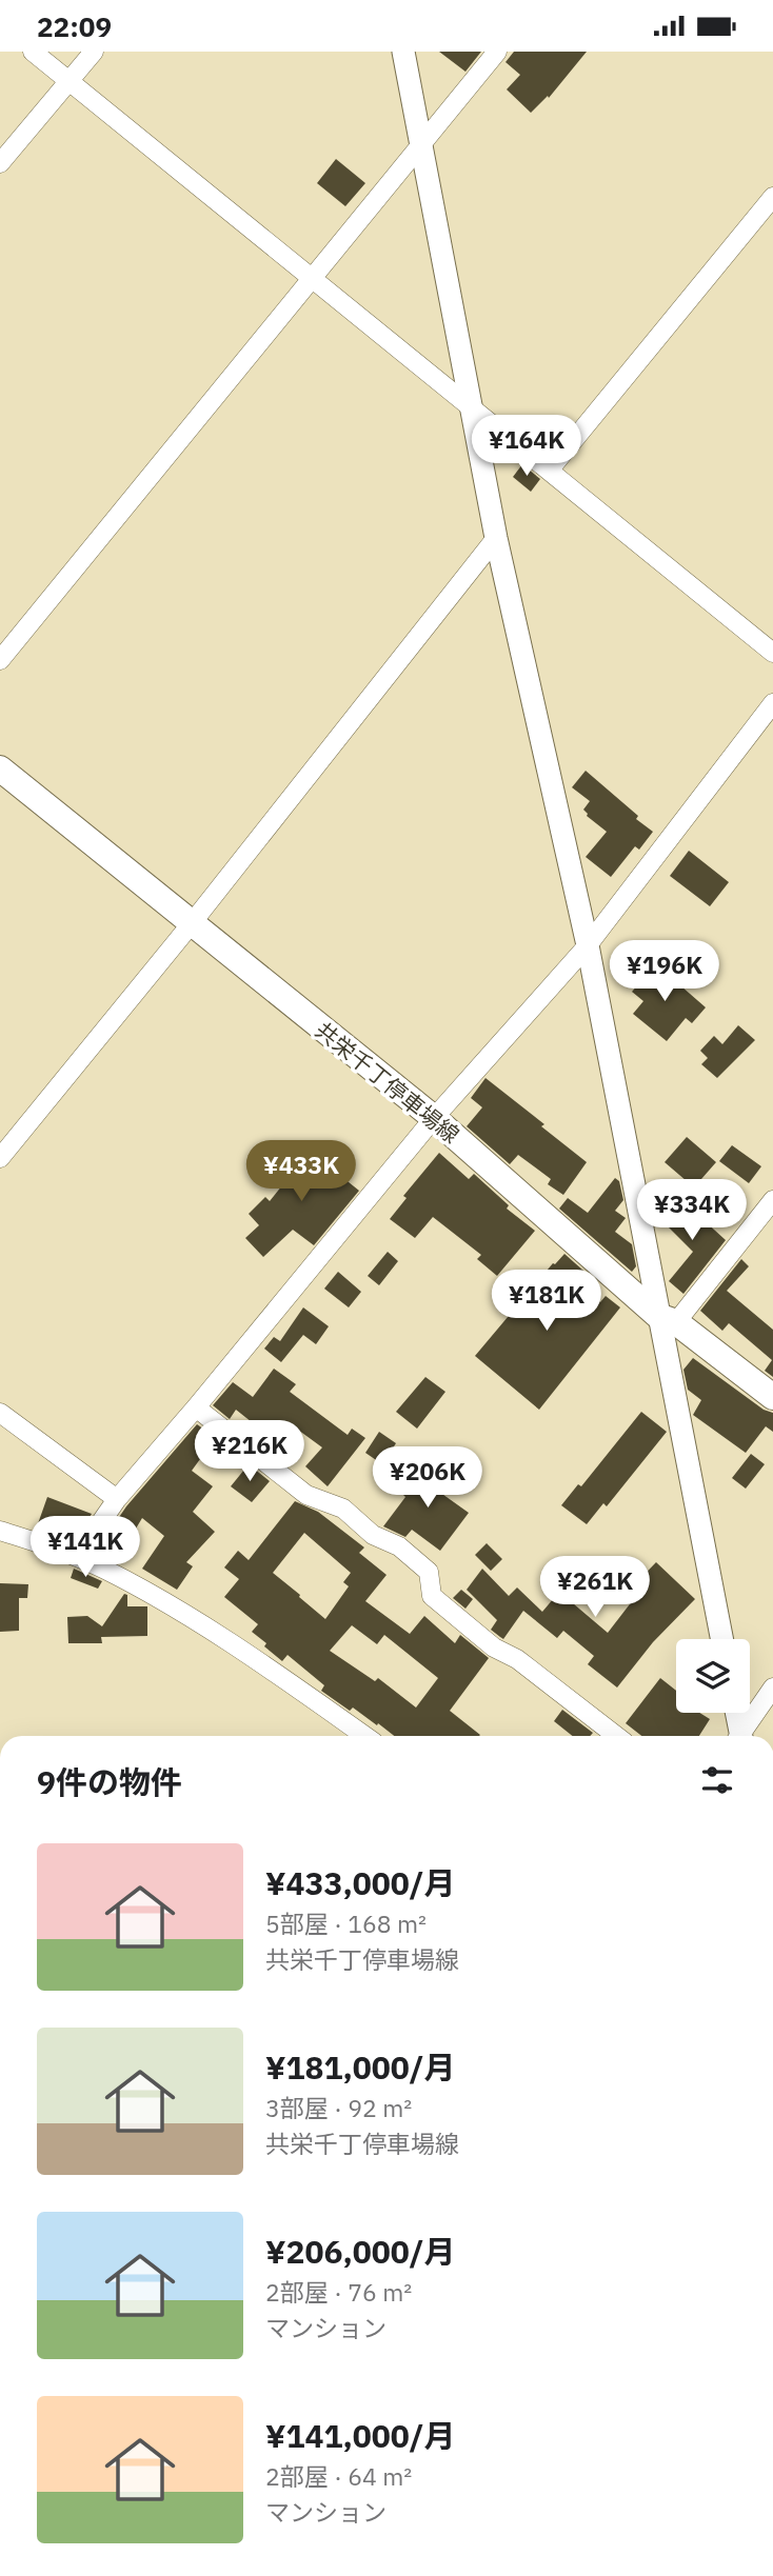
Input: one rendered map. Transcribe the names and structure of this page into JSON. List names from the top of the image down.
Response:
{
  "streets": {
    "main road": ["共栄千丁停車場線"]
  },
  "page": {
    "status": "22:09",
    "price": [
      "¥164K",
      "¥196K",
      "¥433K",
      "¥334K",
      "¥181K",
      "¥216K",
      "¥206K",
      "¥141K",
      "¥261K"
    ],
    "heading": "9件の物件",
    "list": [
      {
        "name": "¥433,000/月",
        "note": "5部屋 · 168 m² · 共栄千丁停車場線"
      },
      {
        "name": "¥181,000/月",
        "note": "3部屋 · 92 m² · 共栄千丁停車場線"
      },
      {
        "name": "¥206,000/月",
        "note": "2部屋 · 76 m² · マンション"
      },
      {
        "name": "¥141,000/月",
        "note": "2部屋 · 64 m² · マンション"
      }
    ]
  }
}
